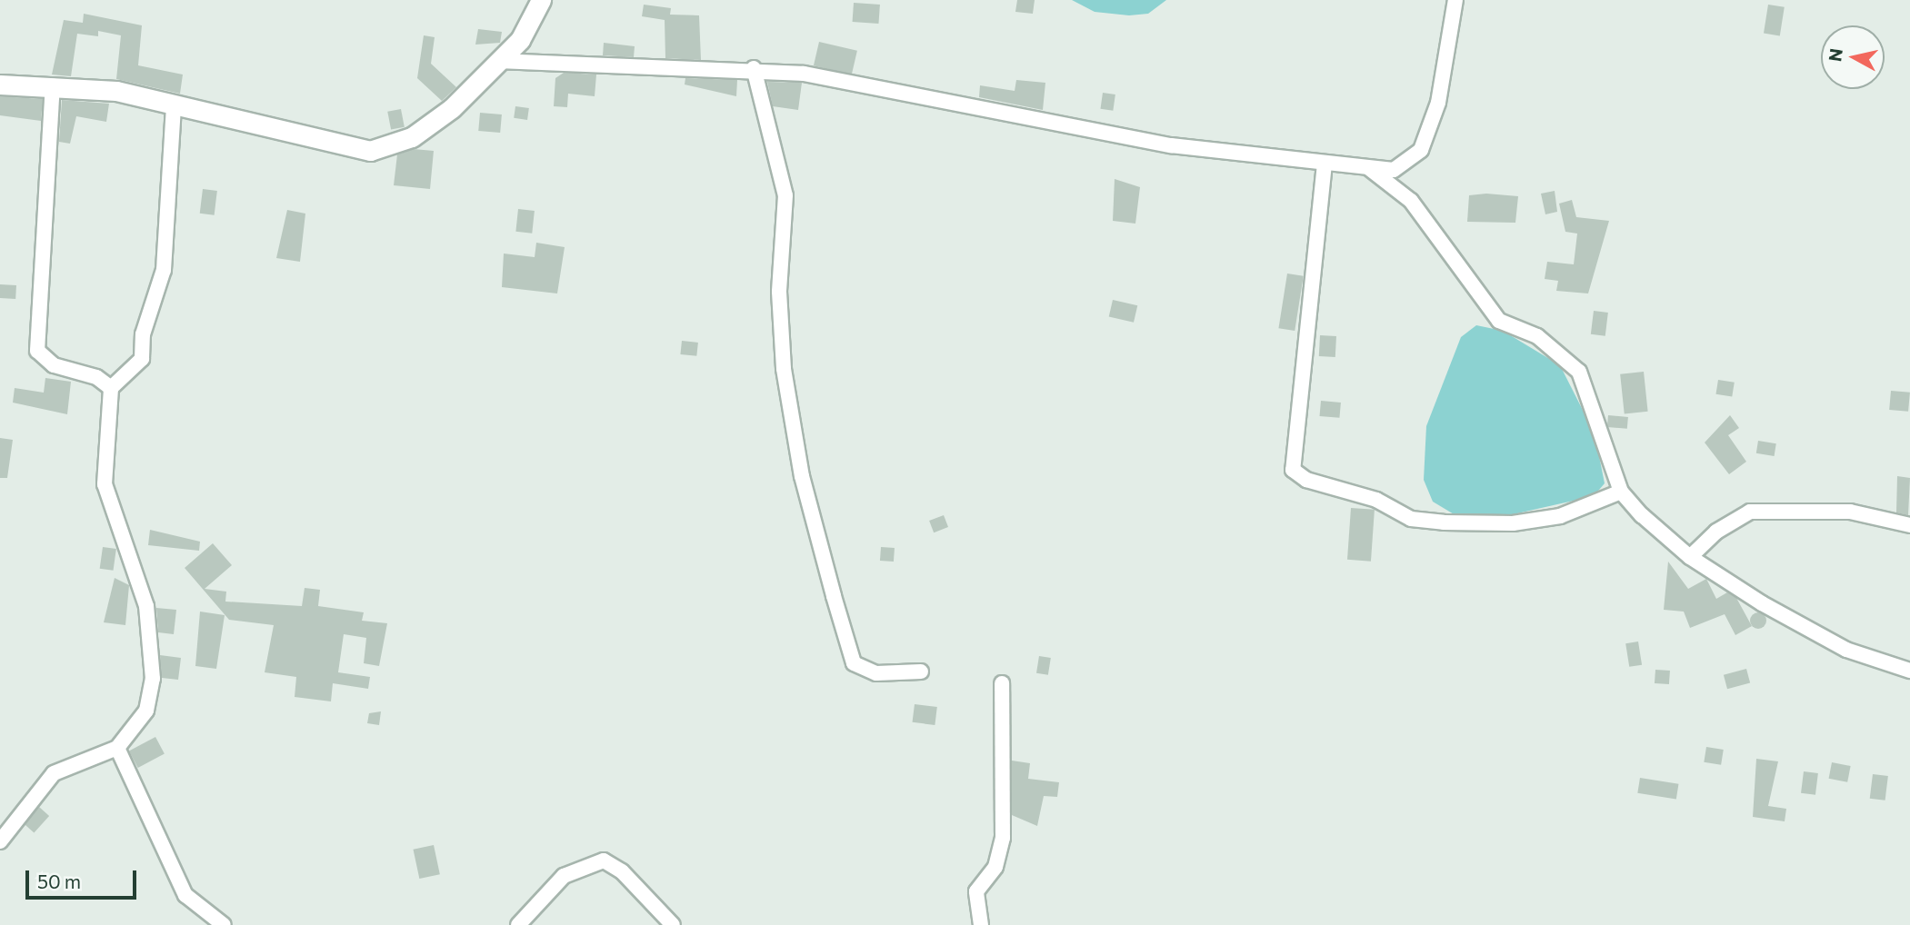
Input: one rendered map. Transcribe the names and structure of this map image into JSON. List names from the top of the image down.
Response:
{
  "scale_bar": "50 m",
  "north": "left"
}
